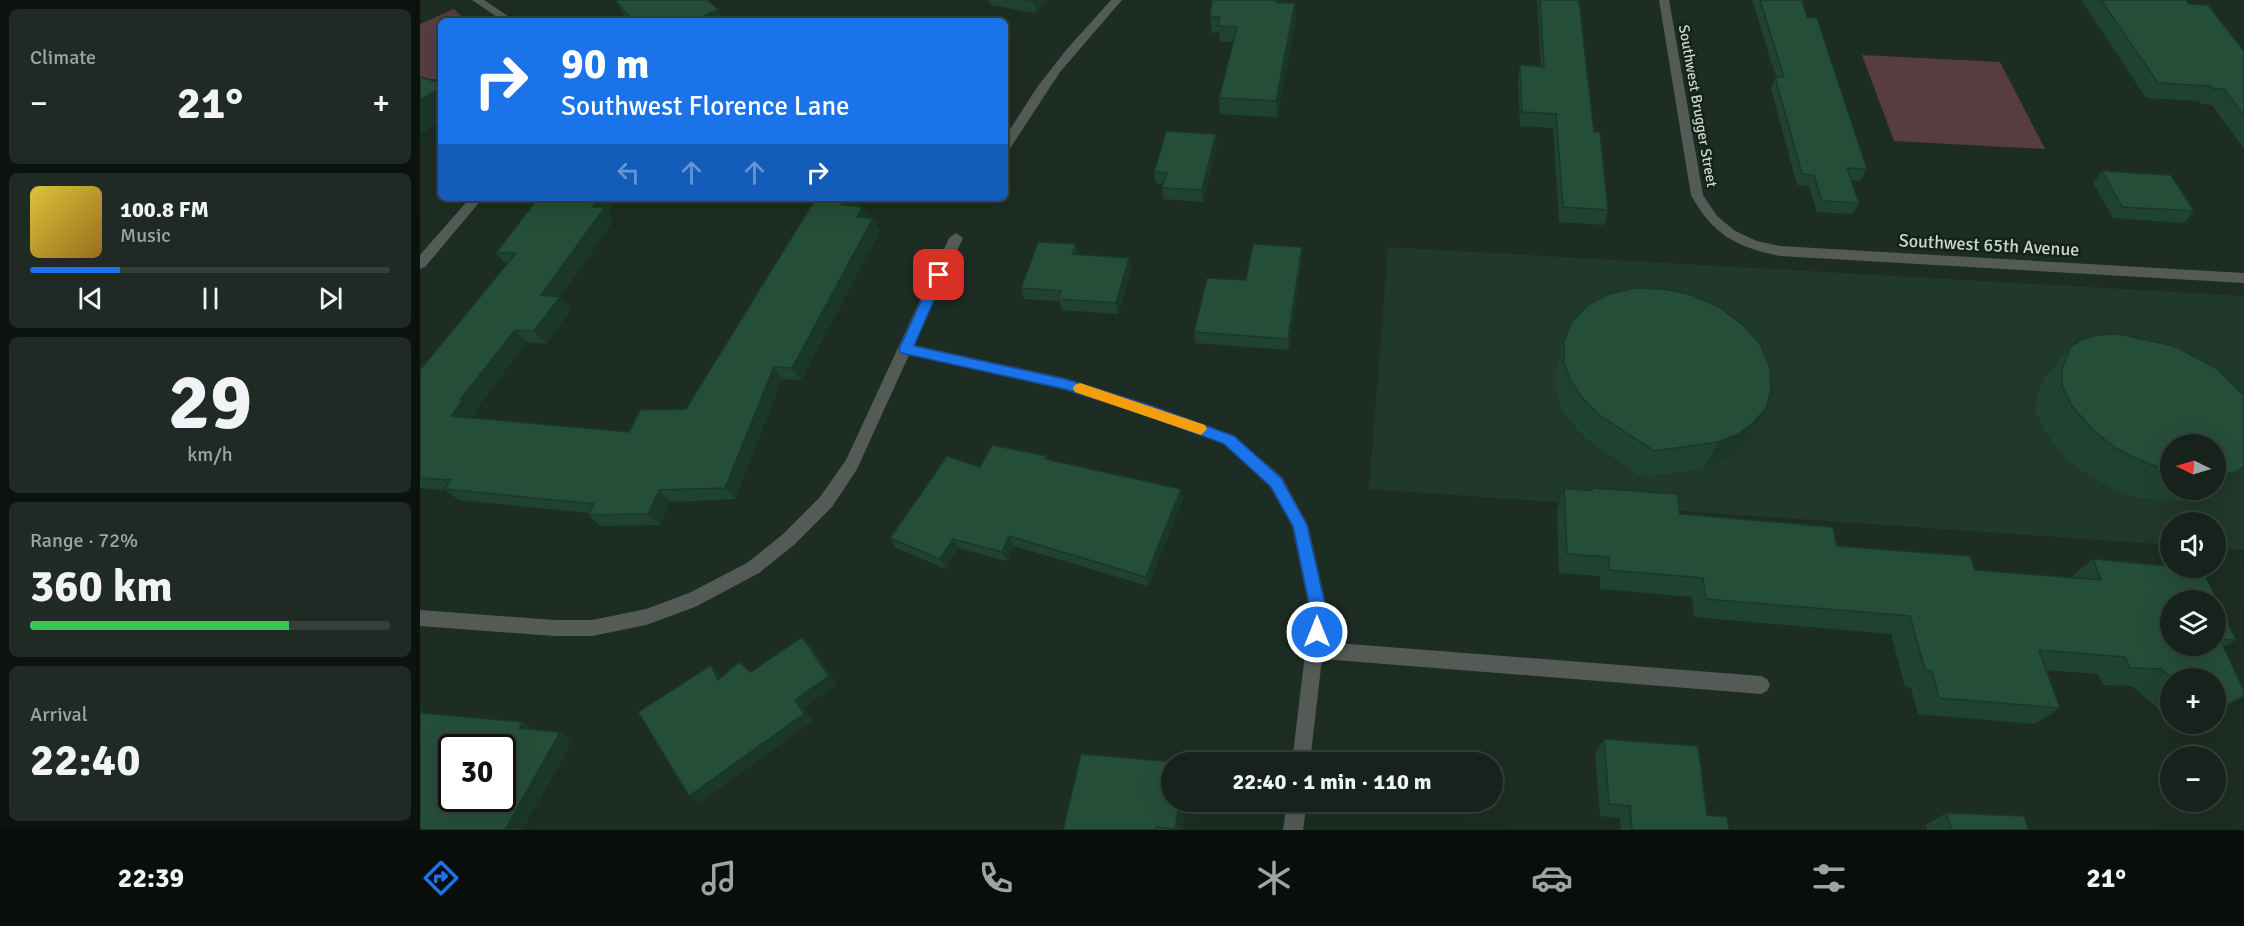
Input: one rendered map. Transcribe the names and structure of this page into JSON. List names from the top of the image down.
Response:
{
  "streets": {
    "street": ["Southwest Brugger Street", "Southwest 65th Avenue"]
  },
  "crossings": [
    ["Southwest Brugger Street", "Southwest 65th Avenue"]
  ],
  "north": "left",
  "page": {
    "tile": [
      "Climate",
      ["29", "km/h"],
      ["Range · 72%", "360 km"],
      ["Arrival", "22:40"]
    ],
    "turn": ["90 m", "Southwest Florence Lane"],
    "heat": ["−", "21°", "+"],
    "song": ["100.8 FM", "Music"],
    "map_buttons": ["+", "−"],
    "limit": "30",
    "trip": "22:40 · 1 min · 110 m",
    "tabs": ["22:39", "21°"]
  }
}
